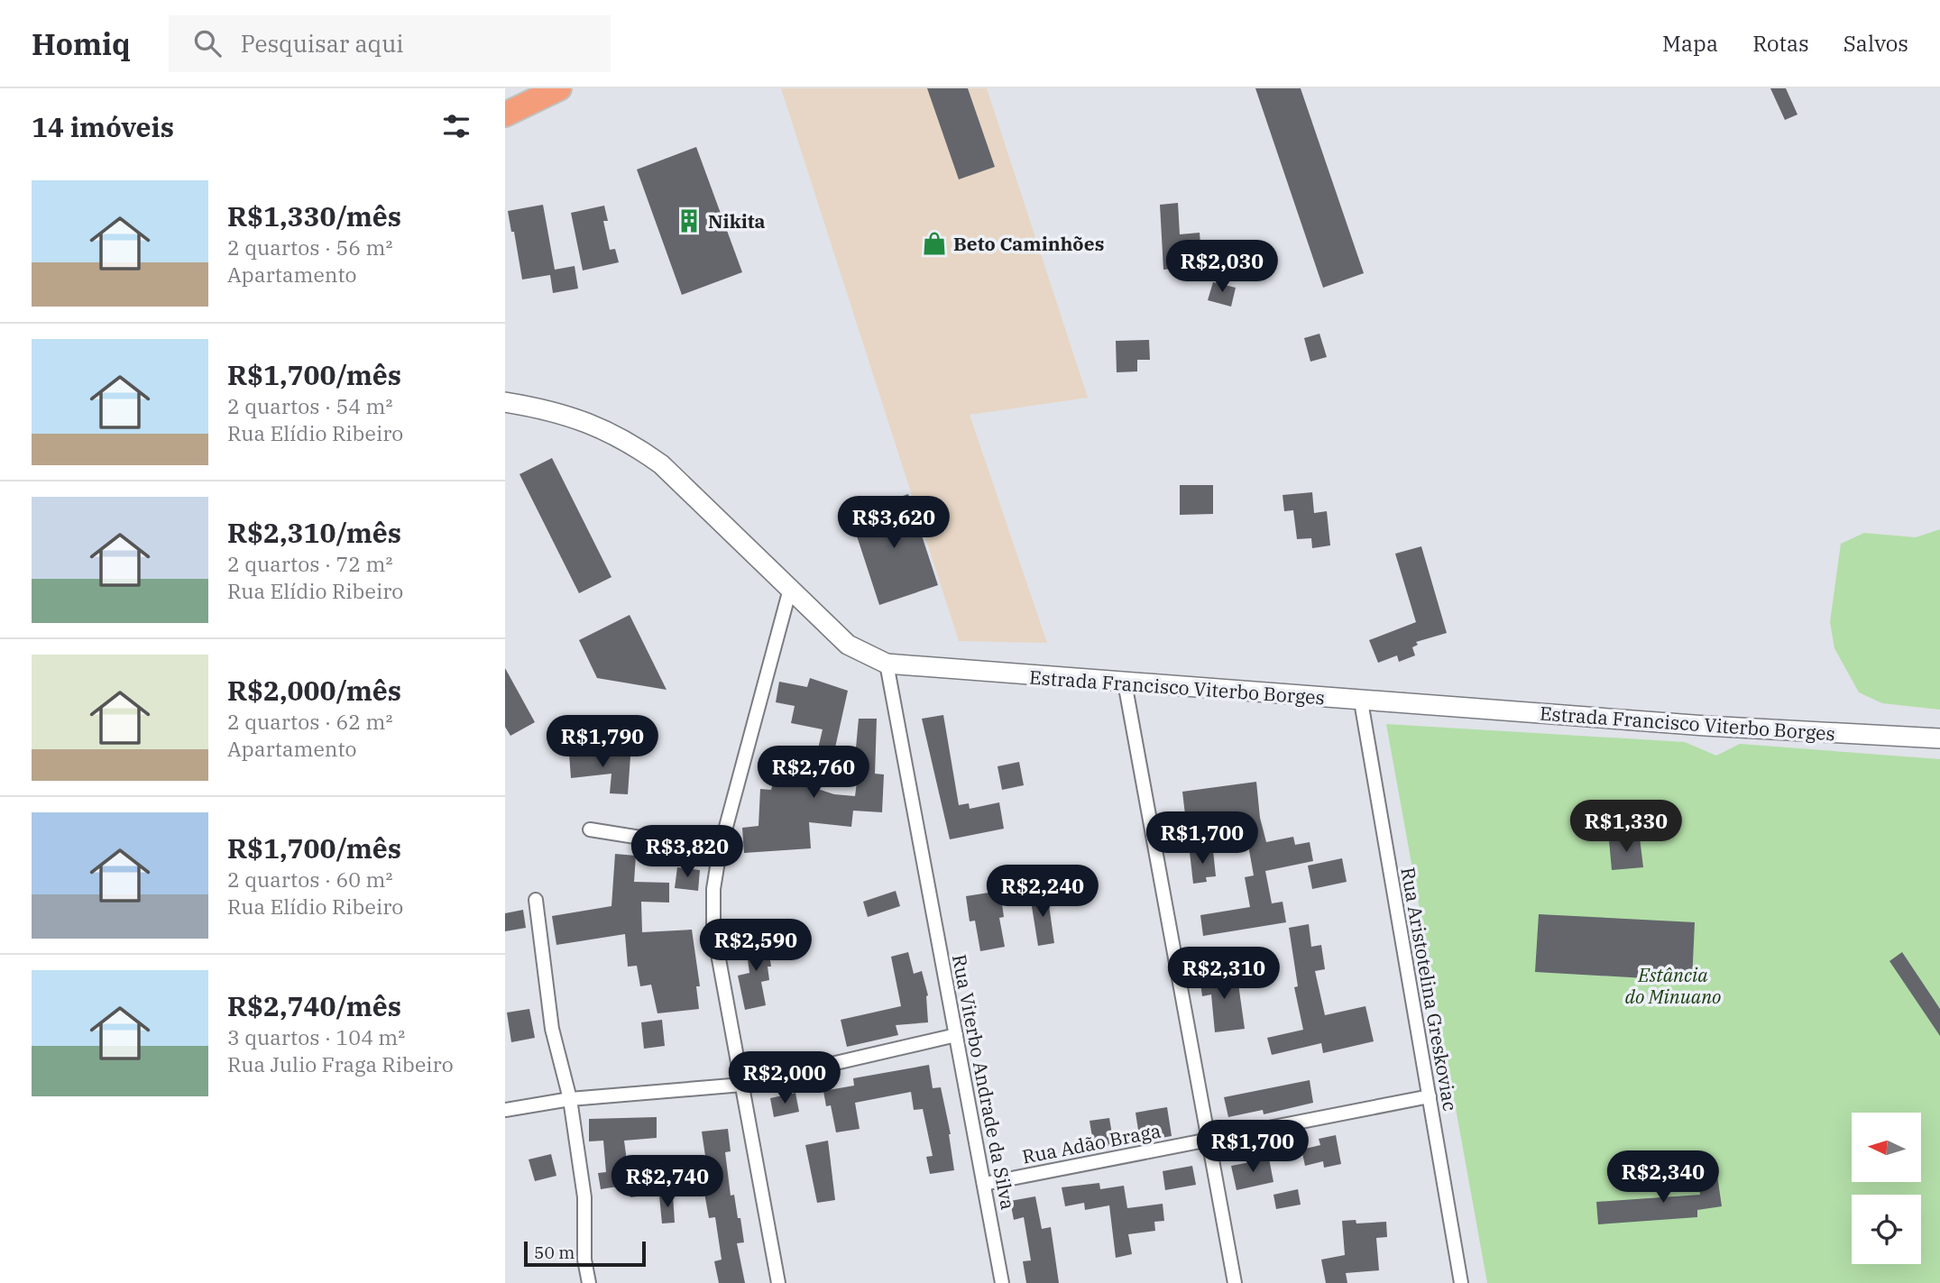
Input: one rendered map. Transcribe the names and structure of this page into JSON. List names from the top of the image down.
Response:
{
  "streets": {
    "street": [
      "Estrada Francisco Viterbo Borges",
      "Rua Aristotelina Greskoviac",
      "Rua Viterbo Andrade da Silva",
      "Rua Adão Braga"
    ]
  },
  "crossings": [
    ["Estrada Francisco Viterbo Borges", "Rua Aristotelina Greskoviac"],
    ["Estrada Francisco Viterbo Borges", "Rua Viterbo Andrade da Silva"],
    ["Rua Aristotelina Greskoviac", "Rua Adão Braga"],
    ["Rua Viterbo Andrade da Silva", "Rua Adão Braga"]
  ],
  "parks": ["Estância do Minuano"],
  "places": {
    "building": ["Nikita"],
    "shop": ["Beto Caminhões"]
  },
  "scale_bar": "50 m",
  "north": "left",
  "page": {
    "header": "Homiq",
    "search": "Pesquisar aqui",
    "nav": ["Mapa", "Rotas", "Salvos"],
    "heading": "14 imóveis",
    "list": [
      {
        "name": "R$1,330/mês",
        "note": "2 quartos · 56 m² · Apartamento"
      },
      {
        "name": "R$1,700/mês",
        "note": "2 quartos · 54 m² · Rua Elídio Ribeiro"
      },
      {
        "name": "R$2,310/mês",
        "note": "2 quartos · 72 m² · Rua Elídio Ribeiro"
      },
      {
        "name": "R$2,000/mês",
        "note": "2 quartos · 62 m² · Apartamento"
      },
      {
        "name": "R$1,700/mês",
        "note": "2 quartos · 60 m² · Rua Elídio Ribeiro"
      },
      {
        "name": "R$2,740/mês",
        "note": "3 quartos · 104 m² · Rua Julio Fraga Ribeiro"
      }
    ],
    "price": [
      "R$2,030",
      "R$3,620",
      "R$1,790",
      "R$2,760",
      "R$1,330",
      "R$1,700",
      "R$3,820",
      "R$2,240",
      "R$2,590",
      "R$2,310",
      "R$2,000",
      "R$1,700",
      "R$2,340",
      "R$2,740"
    ],
    "scale": "50 m"
  }
}
